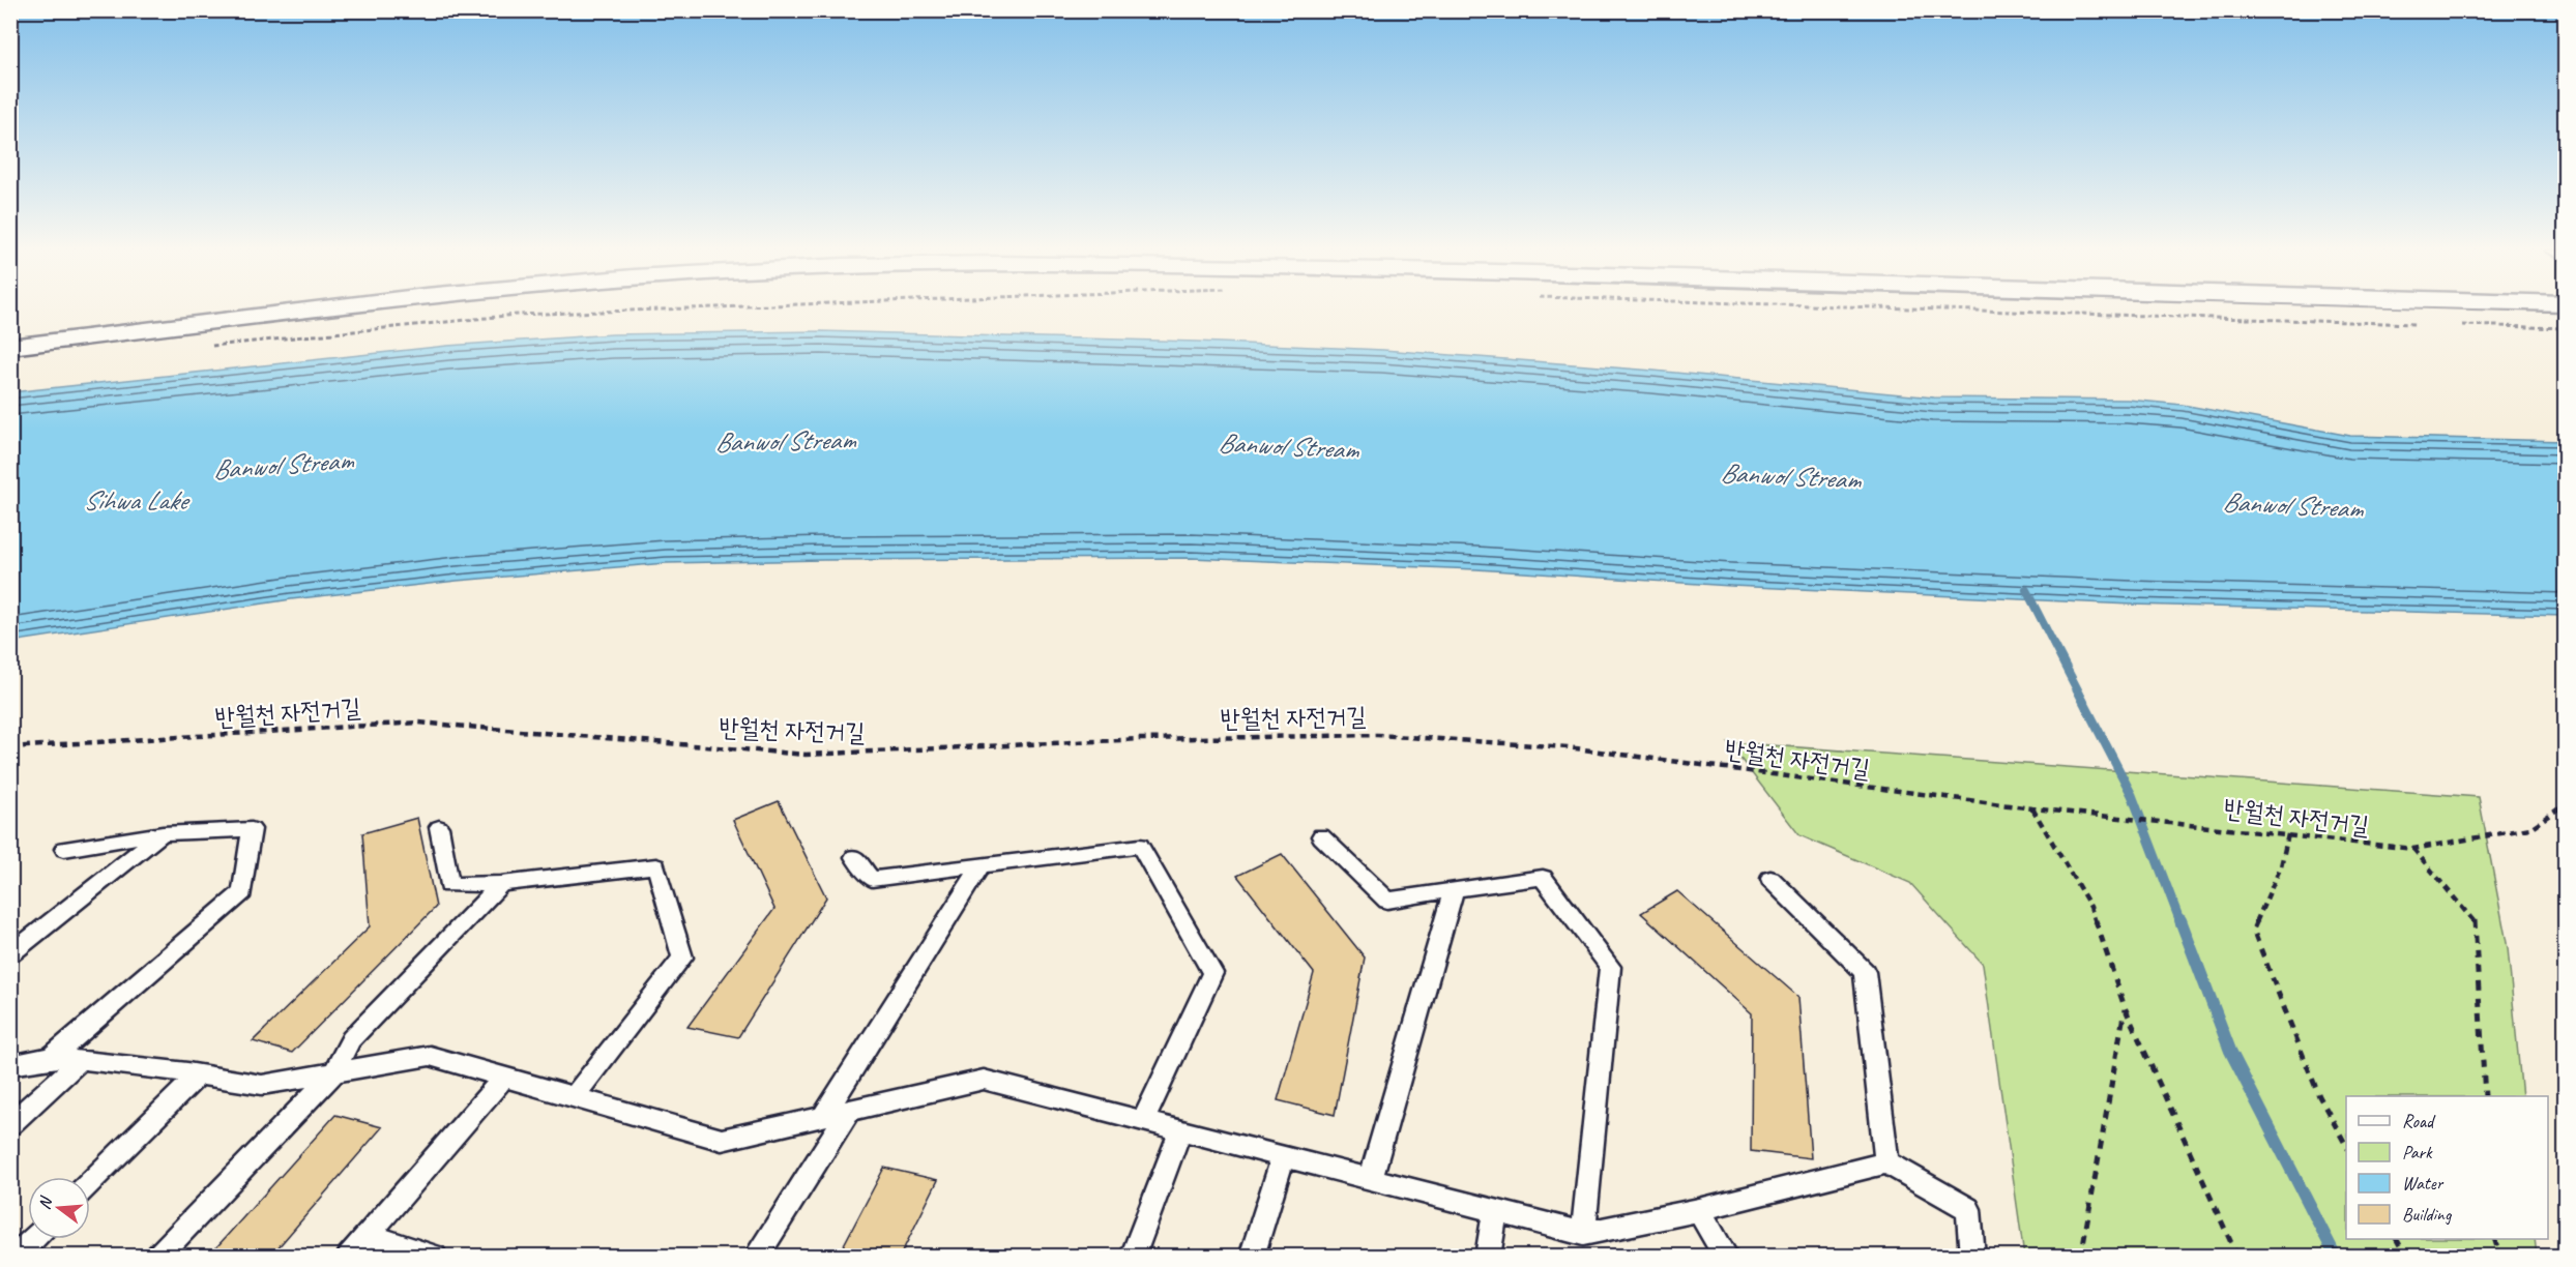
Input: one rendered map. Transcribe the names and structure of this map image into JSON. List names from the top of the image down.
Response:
{
  "streets": {
    "path": ["반월천 자전거길"]
  },
  "water": ["Banwol Stream", "Sihwa Lake"],
  "legend": [
    "Road",
    "Park",
    "Water",
    "Building"
  ],
  "north": "left"
}
